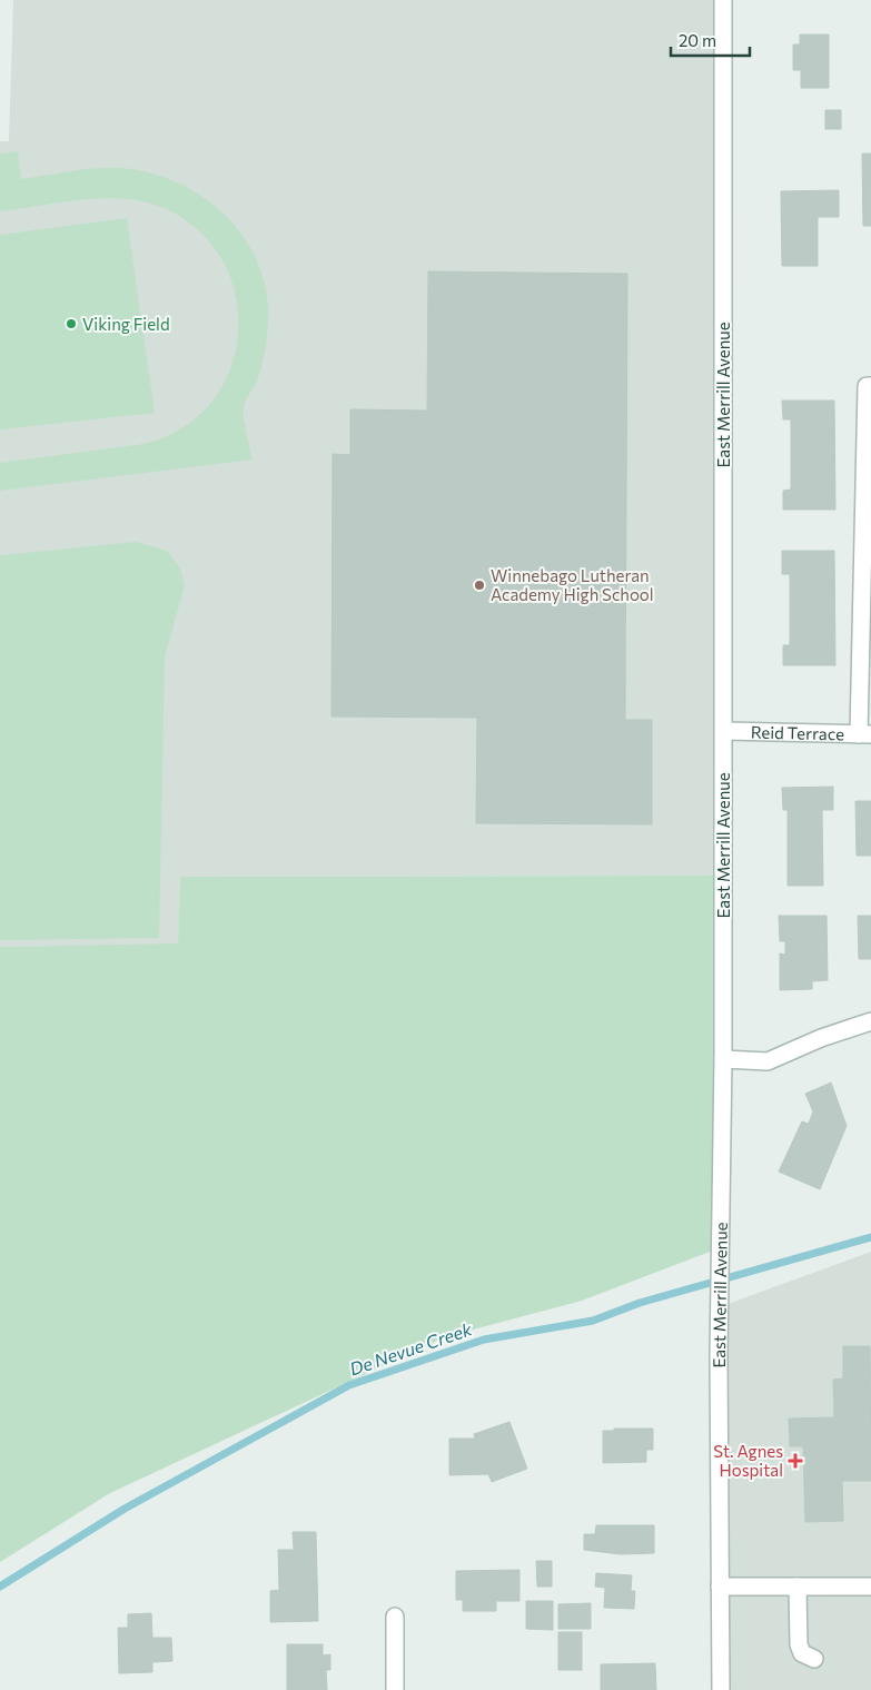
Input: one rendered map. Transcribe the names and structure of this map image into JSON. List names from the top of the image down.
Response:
{
  "streets": {
    "street": ["East Merrill Avenue", "Reid Terrace"]
  },
  "crossings": [
    ["East Merrill Avenue", "Reid Terrace"]
  ],
  "water": ["De Nevue Creek"],
  "places": {
    "other": ["Viking Field", "Winnebago Lutheran Academy High School"],
    "health": ["St. Agnes Hospital"]
  },
  "scale_bar": "20 m"
}
